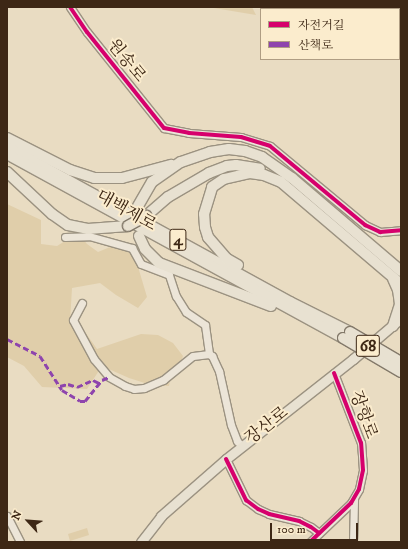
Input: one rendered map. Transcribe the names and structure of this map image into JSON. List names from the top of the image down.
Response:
{
  "streets": {
    "highway": ["대백제로", "4"],
    "main road": ["68", "장산로"],
    "street": ["원송로", "장항로"]
  },
  "crossings": [
    ["장항로", "장산로"]
  ],
  "legend": ["자전거길", "산책로"],
  "scale_bar": "100 m",
  "north": "top left"
}
